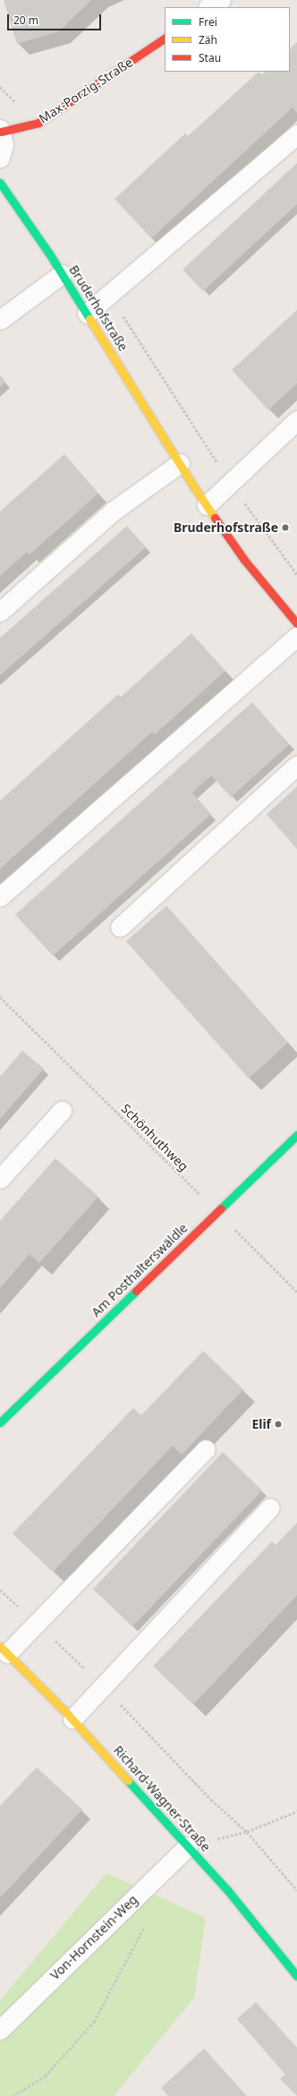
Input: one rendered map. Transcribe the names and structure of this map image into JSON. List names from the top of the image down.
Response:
{
  "streets": {
    "street": [
      "Max-Porzig-Straße",
      "Bruderhofstraße",
      "Am Posthalterswäldle",
      "Richard-Wagner-Straße"
    ],
    "lane": ["Von-Hornstein-Weg"],
    "path": ["Schönhuthweg"]
  },
  "crossings": [
    ["Schönhuthweg", "Am Posthalterswäldle"],
    ["Richard-Wagner-Straße", "Von-Hornstein-Weg"]
  ],
  "places": ["Bruderhofstraße", "Elif"],
  "legend": ["Frei", "Zäh", "Stau"],
  "scale_bar": "20 m"
}
